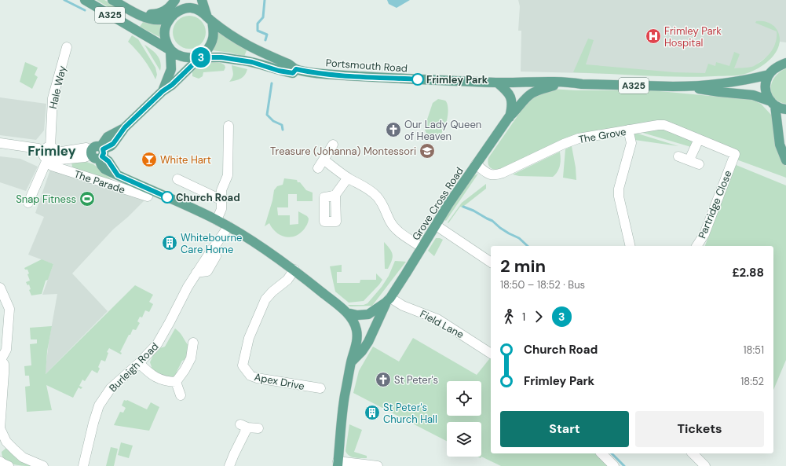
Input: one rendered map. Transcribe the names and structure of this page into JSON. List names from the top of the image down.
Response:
{
  "streets": {
    "main road": ["A325", "Portsmouth Road", "Grove Cross Road"],
    "street": [
      "Hale Way",
      "The Grove",
      "The Parade",
      "Partridge Close",
      "Field Lane",
      "Burleigh Road",
      "Apex Drive"
    ]
  },
  "crossings": [
    ["A325", "Portsmouth Road"],
    ["Portsmouth Road", "Grove Cross Road"],
    ["Hale Way", "The Parade"],
    ["The Grove", "Grove Cross Road"],
    ["The Grove", "Partridge Close"],
    ["Grove Cross Road", "Field Lane"]
  ],
  "districts": ["Frimley"],
  "places": {
    "hospital": ["Frimley Park Hospital"],
    "other": ["Frimley Park", "Church Road"],
    "church": ["Our Lady Queen of Heaven", "St Peter's"],
    "school or university": ["Treasure (Johanna) Montessori"],
    "bar": ["White Hart"],
    "sports": ["Snap Fitness"],
    "building": ["Whitebourne Care Home", "St Peter's Church Hall"]
  },
  "lines": ["bus line 3"],
  "page": {
    "on_map": "3",
    "heading": ["2 min", "18:50 – 18:52 · Bus", "£2.88"],
    "legs": ["1", "3"],
    "list": [
      {
        "name": "Church Road",
        "value": "18:51"
      },
      {
        "name": "Frimley Park",
        "value": "18:52"
      }
    ],
    "buttons": ["Start", "Tickets"]
  }
}
